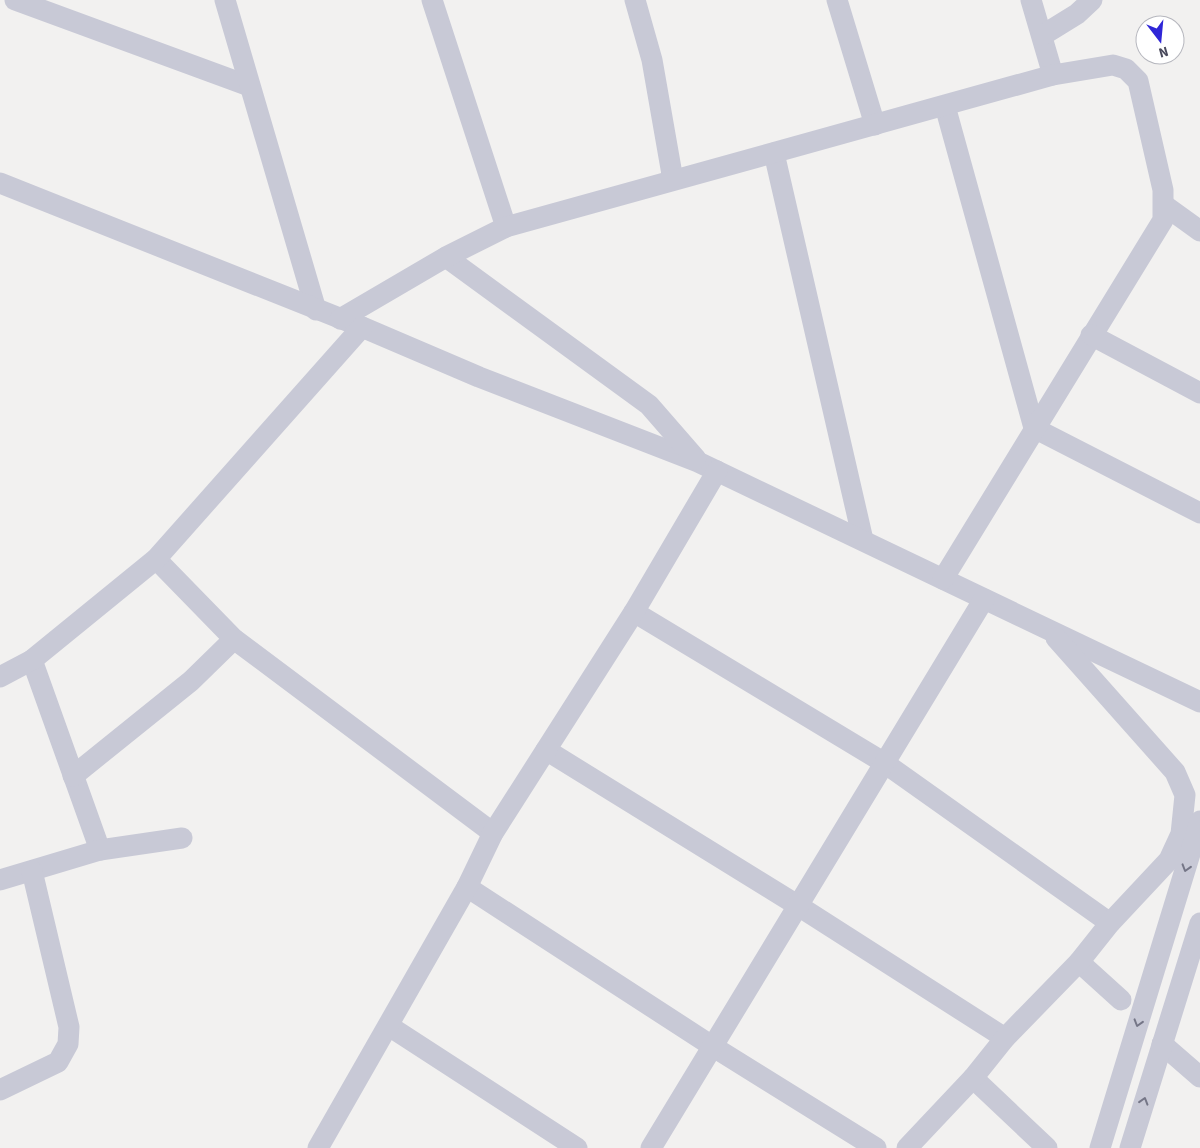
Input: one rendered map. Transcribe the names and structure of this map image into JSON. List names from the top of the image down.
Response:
{
  "north": "bottom"
}
